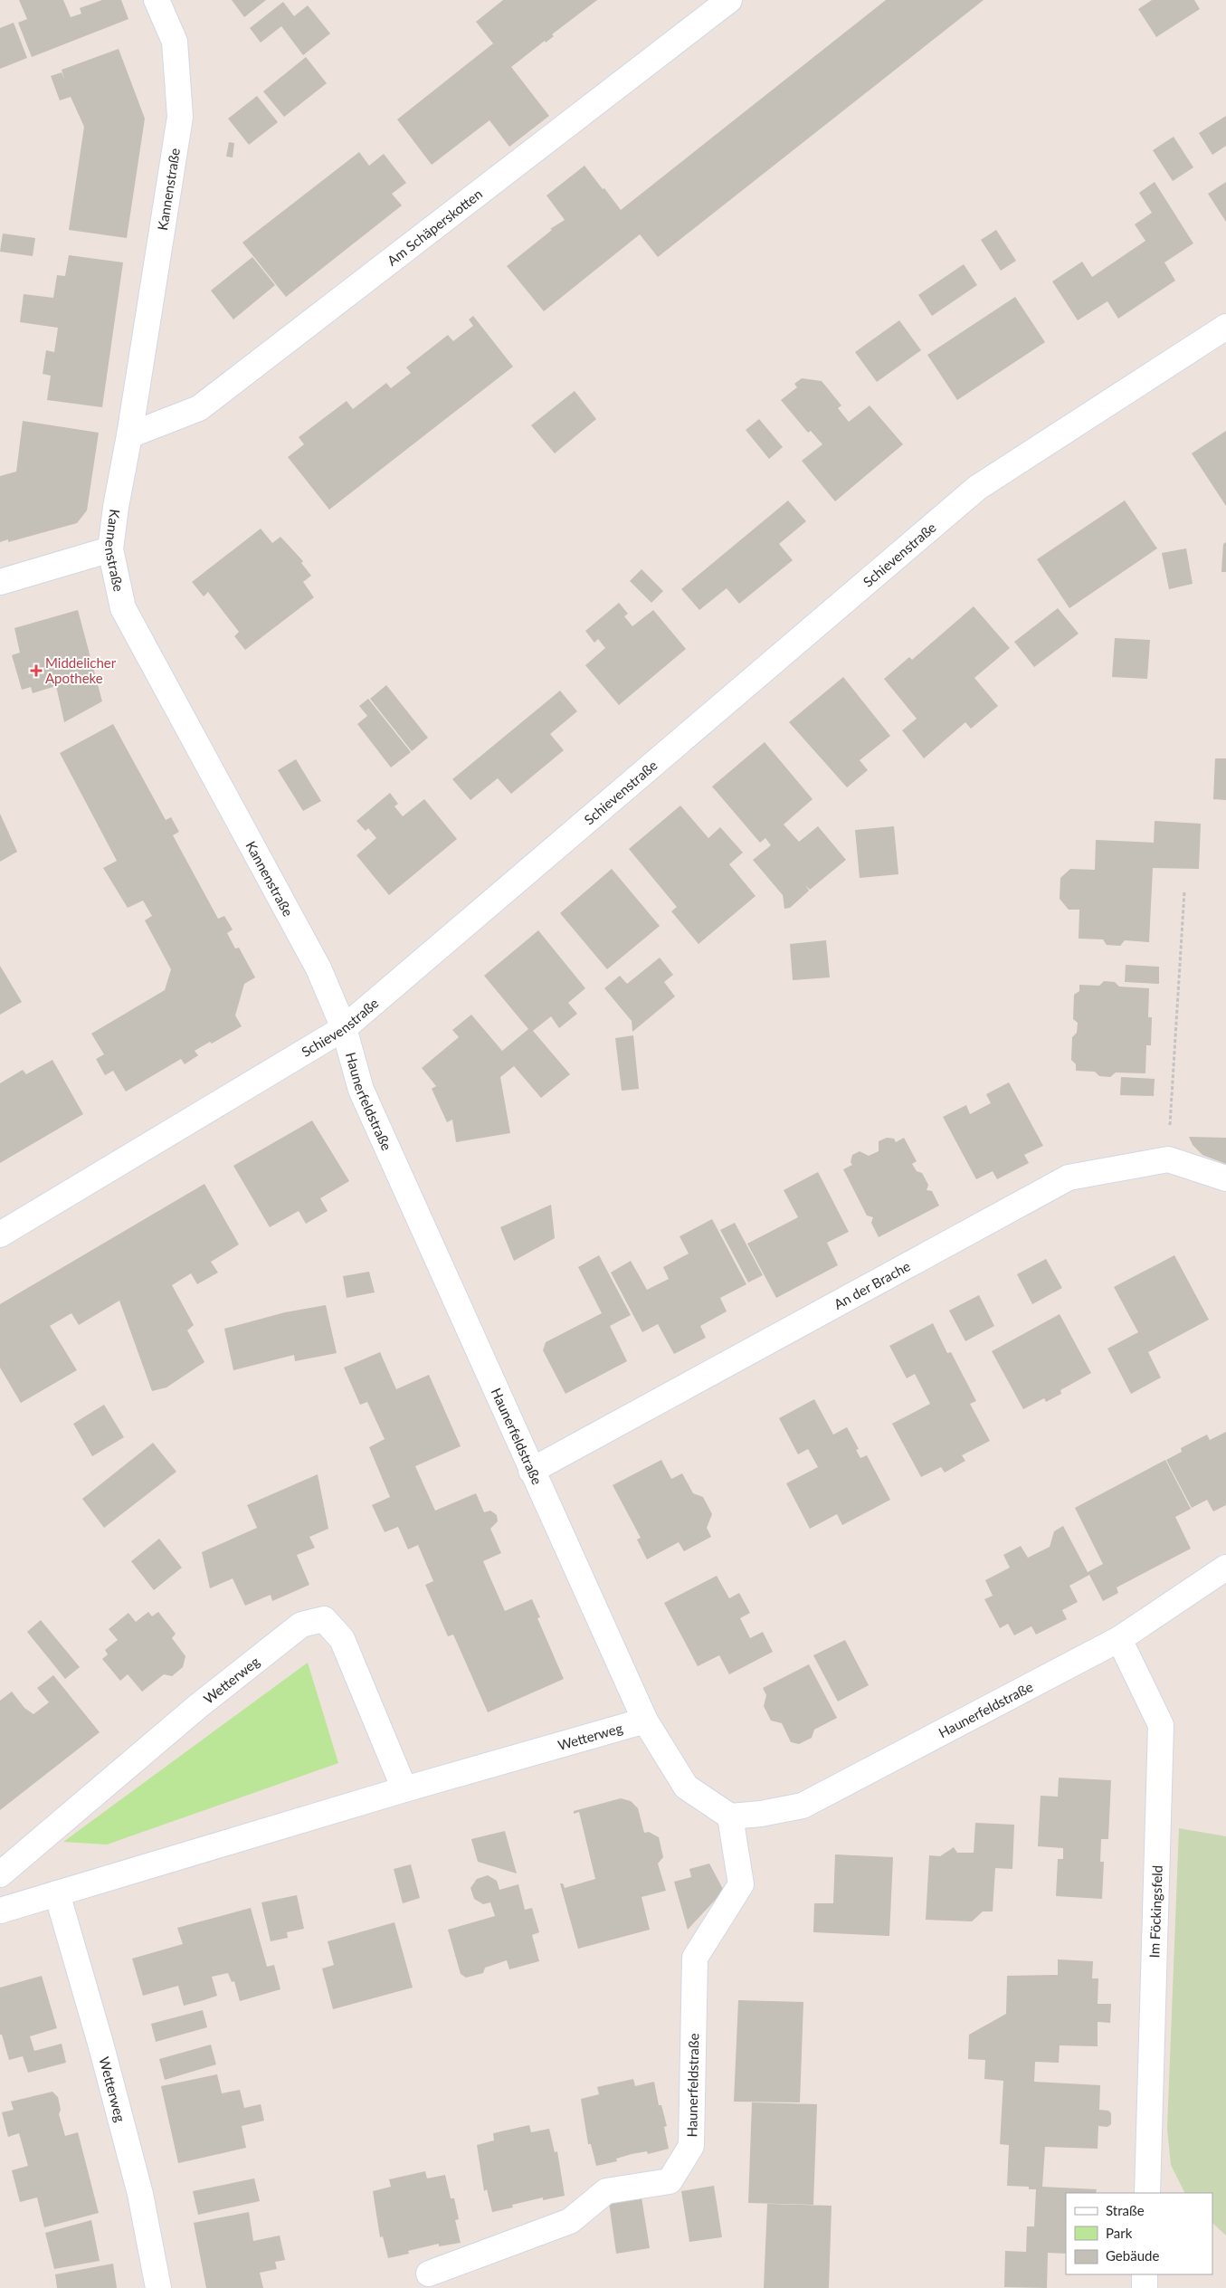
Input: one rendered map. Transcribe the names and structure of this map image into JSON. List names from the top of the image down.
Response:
{
  "streets": {
    "street": [
      "Kannenstraße",
      "Am Schäperskotten",
      "Schievenstraße",
      "Haunerfeldstraße",
      "An der Brache",
      "Wetterweg",
      "Im Föckingsfeld"
    ]
  },
  "crossings": [
    ["Kannenstraße", "Am Schäperskotten"],
    ["Kannenstraße", "Schievenstraße"],
    ["Kannenstraße", "Haunerfeldstraße"],
    ["Schievenstraße", "Haunerfeldstraße"],
    ["Haunerfeldstraße", "An der Brache"],
    ["Haunerfeldstraße", "Wetterweg"],
    ["Haunerfeldstraße", "Im Föckingsfeld"]
  ],
  "places": {
    "health": ["Middelicher Apotheke"]
  },
  "legend": ["Straße", "Park", "Gebäude"]
}
